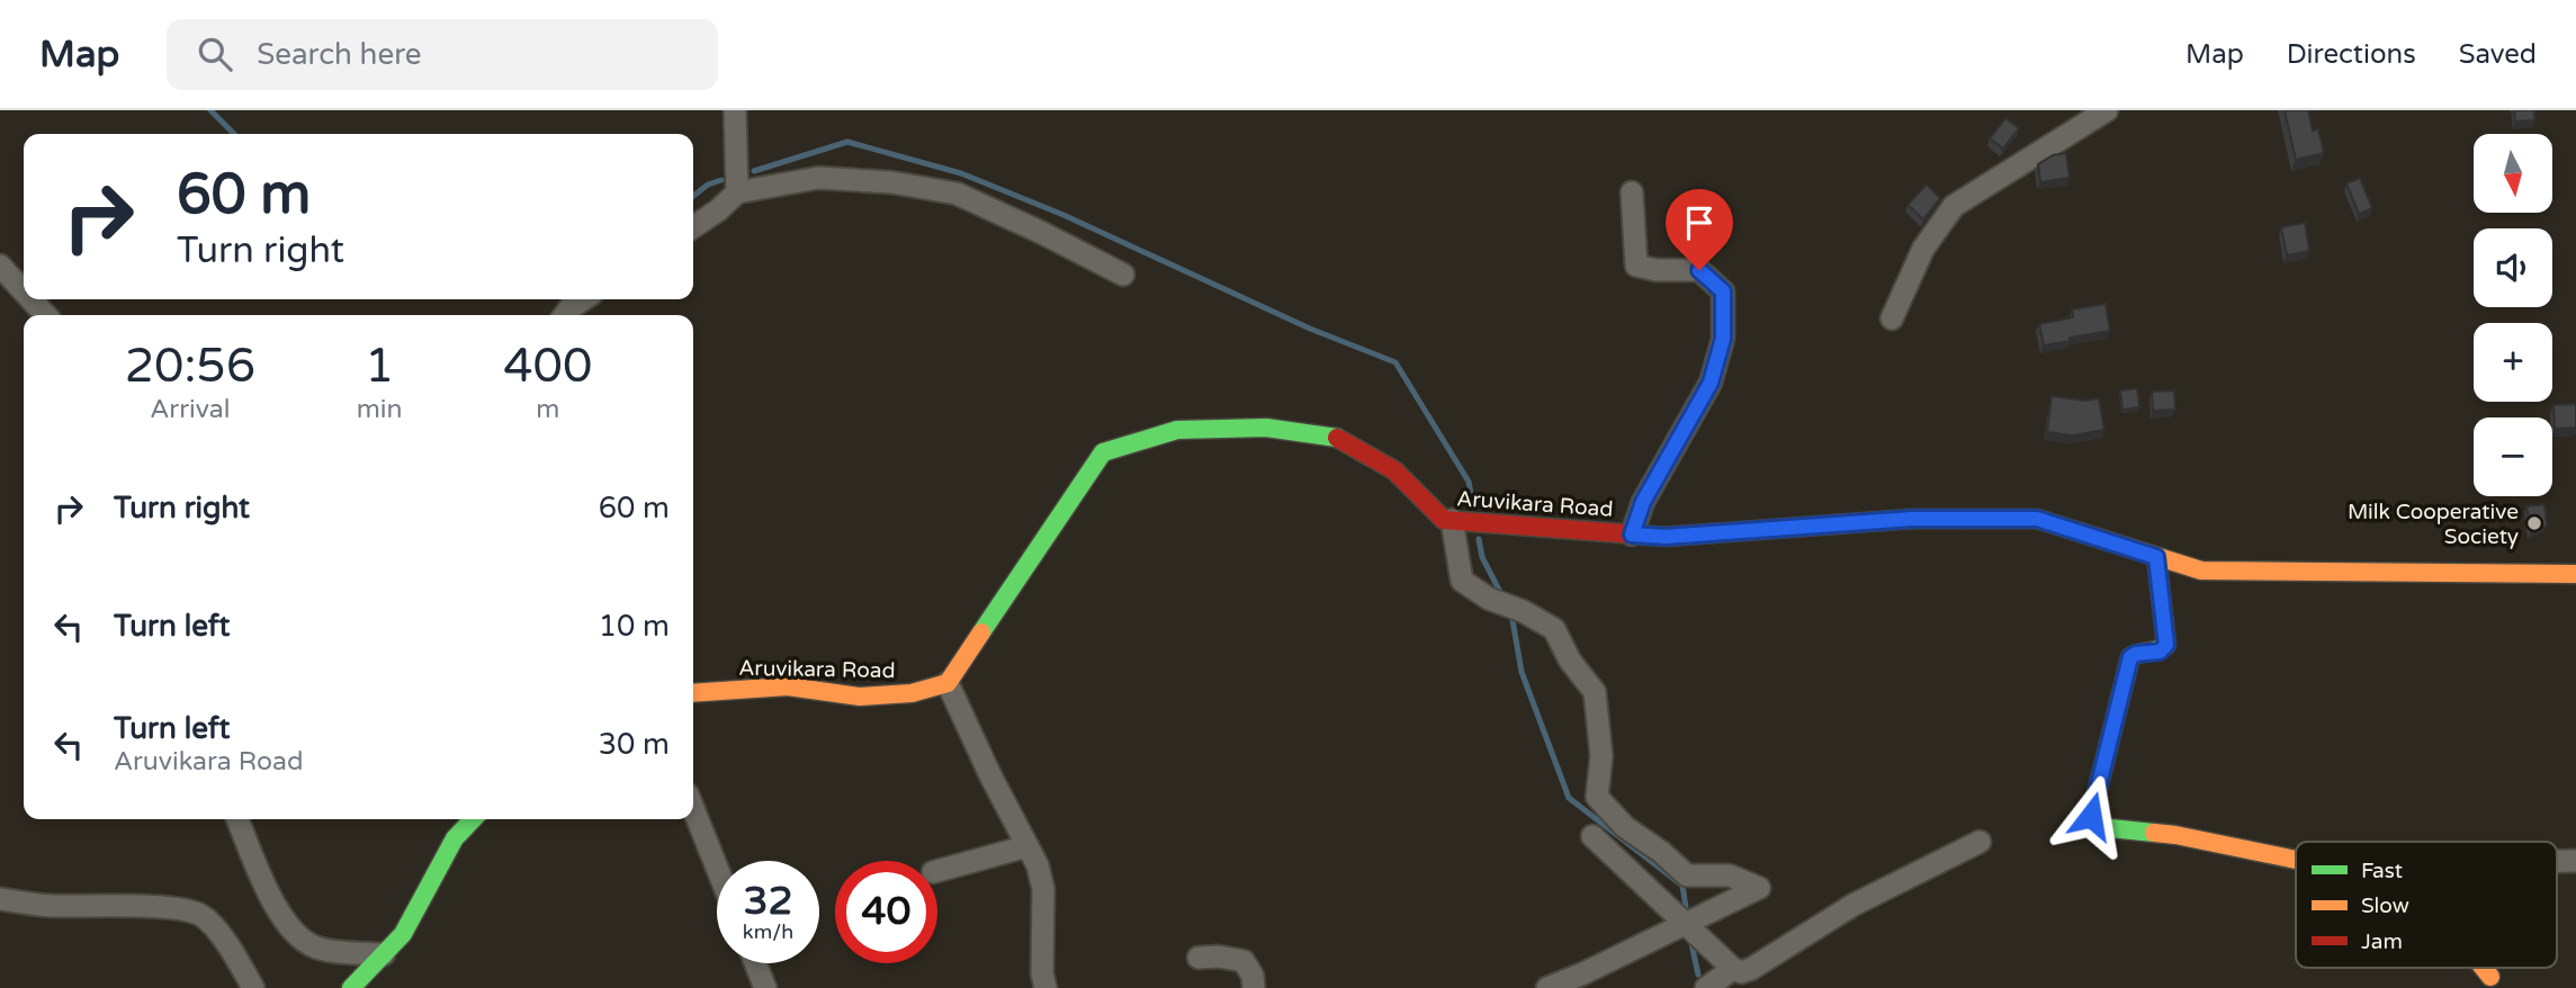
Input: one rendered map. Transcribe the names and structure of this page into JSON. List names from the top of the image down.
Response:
{
  "streets": {
    "main road": ["Aruvikara Road"]
  },
  "places": ["Milk Cooperative Society"],
  "legend": ["Fast", "Slow", "Jam"],
  "north": "bottom",
  "page": {
    "header": "Map",
    "search": "Search here",
    "nav": ["Map", "Directions", "Saved"],
    "map_buttons": ["+", "−"],
    "turn": ["60 m", "Turn right"],
    "eta": [
      "20:56",
      "Arrival",
      "1",
      "min",
      "400",
      "m"
    ],
    "list": [
      {
        "name": "Turn right",
        "value": "60 m"
      },
      {
        "name": "Turn left",
        "value": "10 m"
      },
      {
        "name": "Turn left",
        "note": "Aruvikara Road",
        "value": "30 m"
      }
    ],
    "speed": "32 km/h",
    "limit": "40"
  }
}
